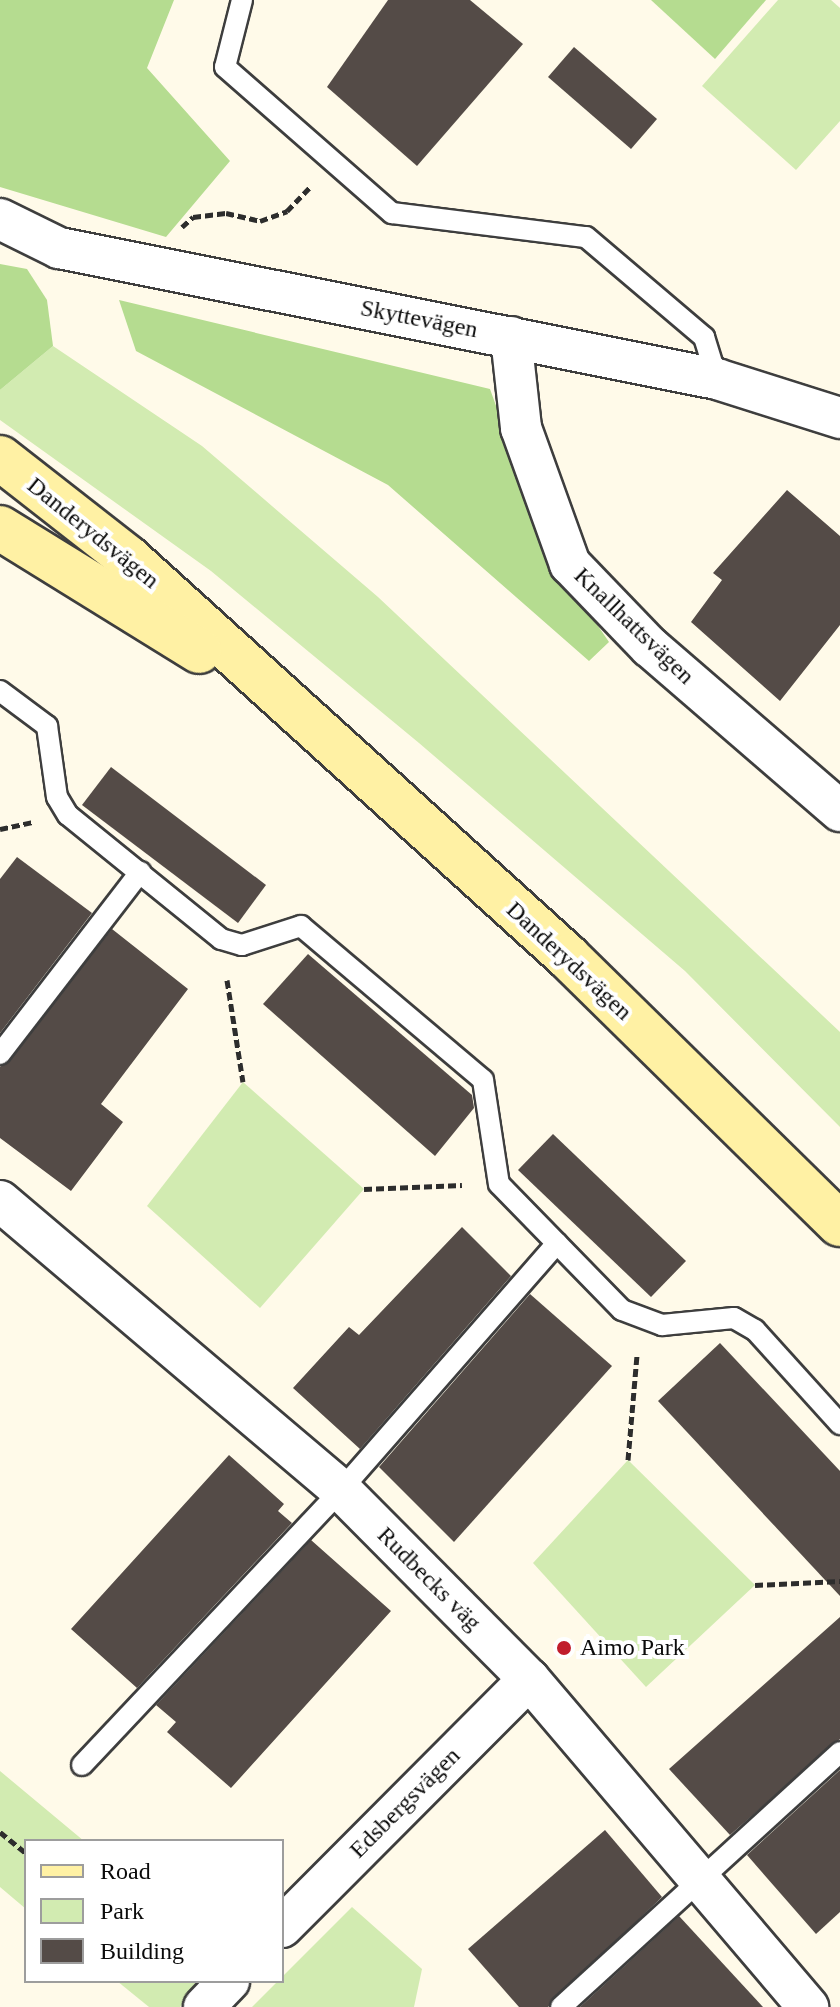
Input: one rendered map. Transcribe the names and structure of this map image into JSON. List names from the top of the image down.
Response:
{
  "streets": {
    "main road": ["Danderydsvägen"],
    "street": [
      "Skyttevägen",
      "Knallhattsvägen",
      "Rudbecks väg",
      "Edsbergsvägen"
    ]
  },
  "crossings": [
    ["Skyttevägen", "Knallhattsvägen"],
    ["Rudbecks väg", "Edsbergsvägen"]
  ],
  "places": ["Aimo Park"],
  "legend": ["Road", "Park", "Building"]
}
